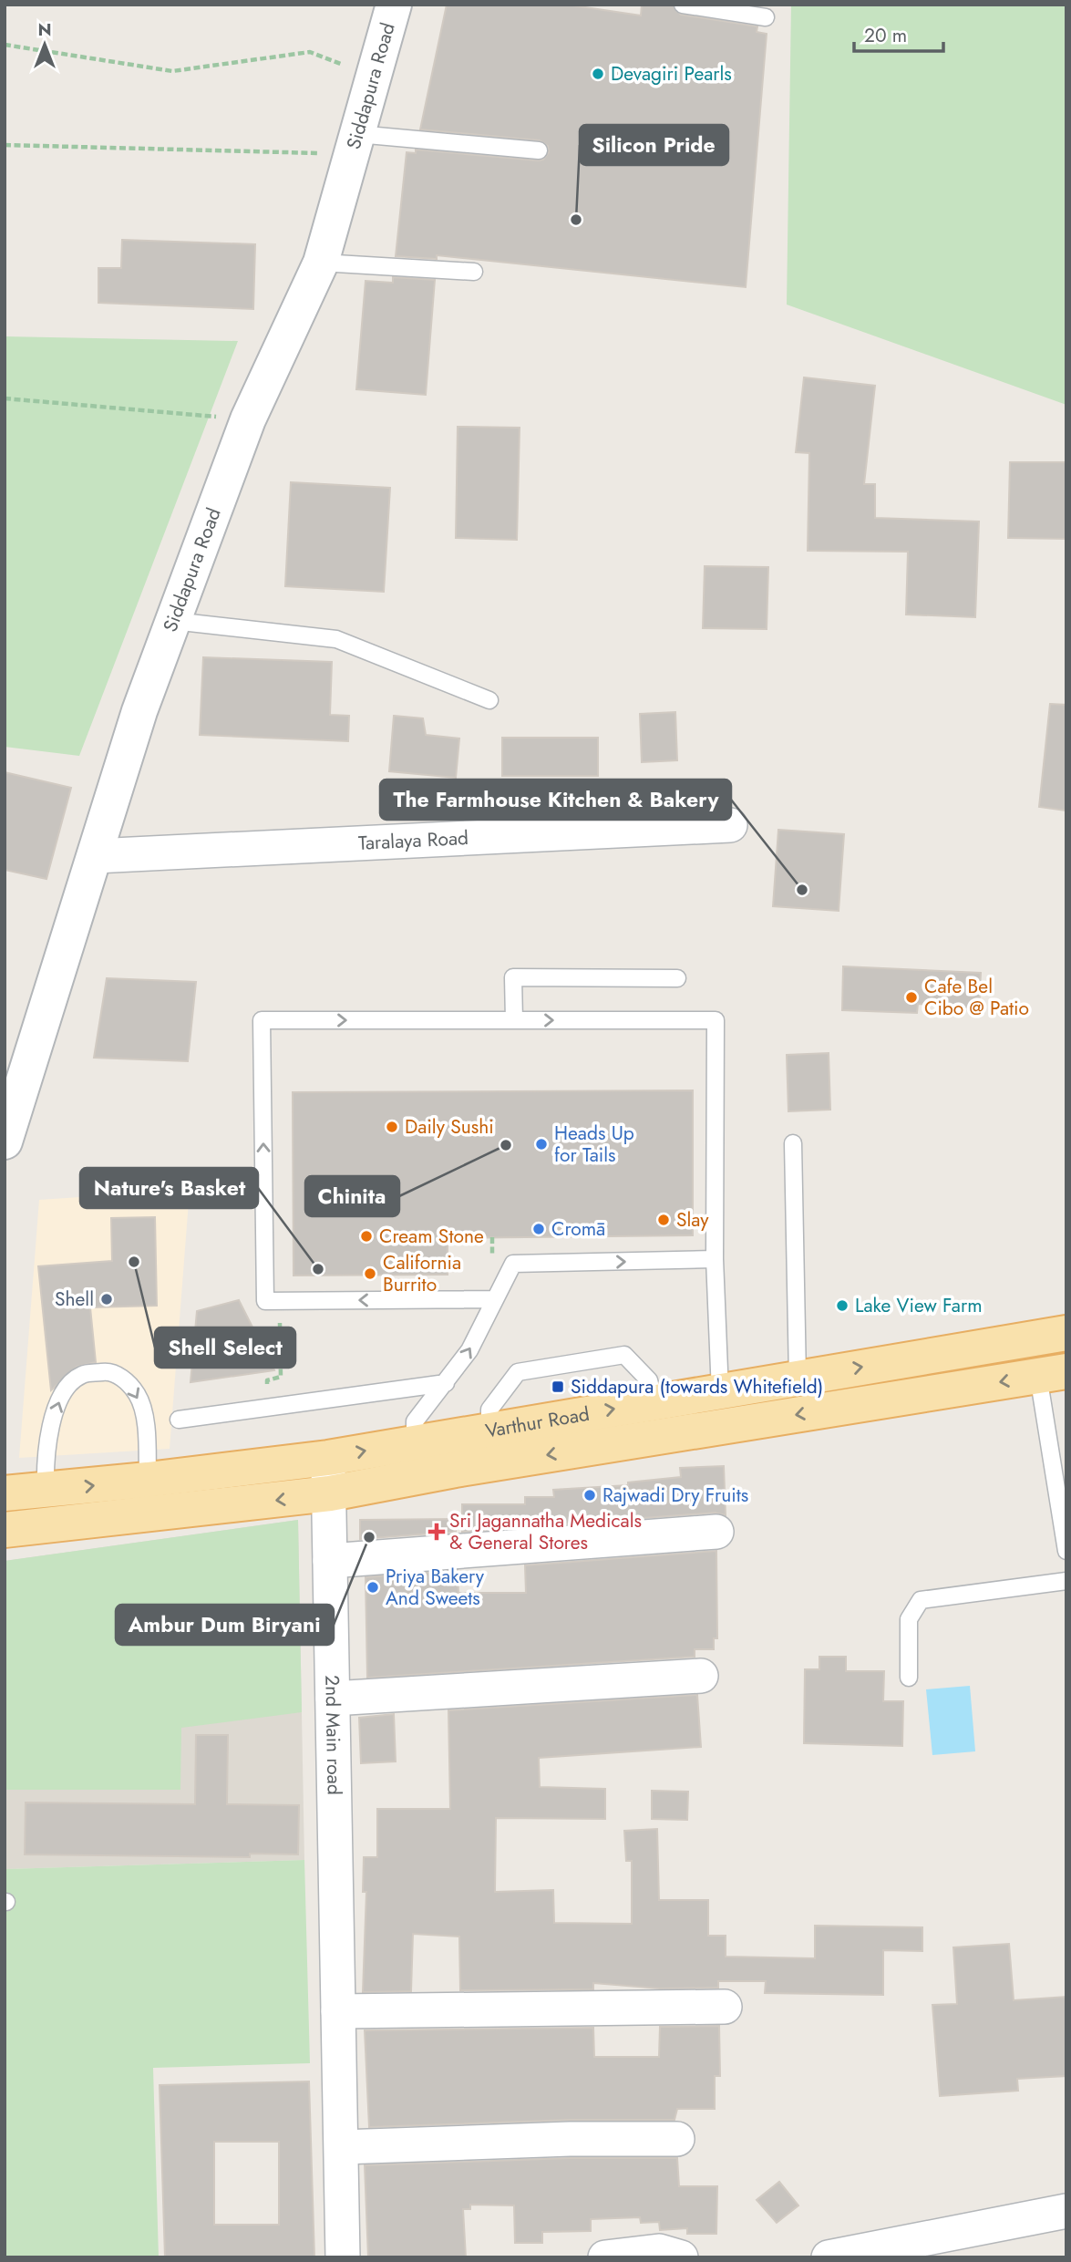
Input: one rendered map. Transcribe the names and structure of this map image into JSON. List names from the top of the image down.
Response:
{
  "streets": {
    "main road": ["Varthur Road"],
    "street": ["Siddapura Road", "Taralaya Road", "2nd Main road"]
  },
  "crossings": [
    ["Siddapura Road", "Taralaya Road"],
    ["Varthur Road", "2nd Main road"]
  ],
  "places": {
    "other": [
      "Devagiri Pearls",
      "Silicon Pride",
      "The Farmhouse Kitchen & Bakery",
      "Cafe Bel Cibo @ Patio",
      "Daily Sushi",
      "Heads Up for Tails",
      "Chinita",
      "Slay",
      "Cromā",
      "Cream Stone",
      "Shell Select",
      "Nature's Basket",
      "California Burrito",
      "Shell",
      "Lake View Farm",
      "Rajwadi Dry Fruits",
      "Ambur Dum Biryani",
      "Priya Bakery And Sweets"
    ],
    "transit": ["Siddapura (towards Whitefield)"],
    "health": ["Sri Jagannatha Medicals & General Stores"]
  },
  "scale_bar": "20 m",
  "north": "top"
}
